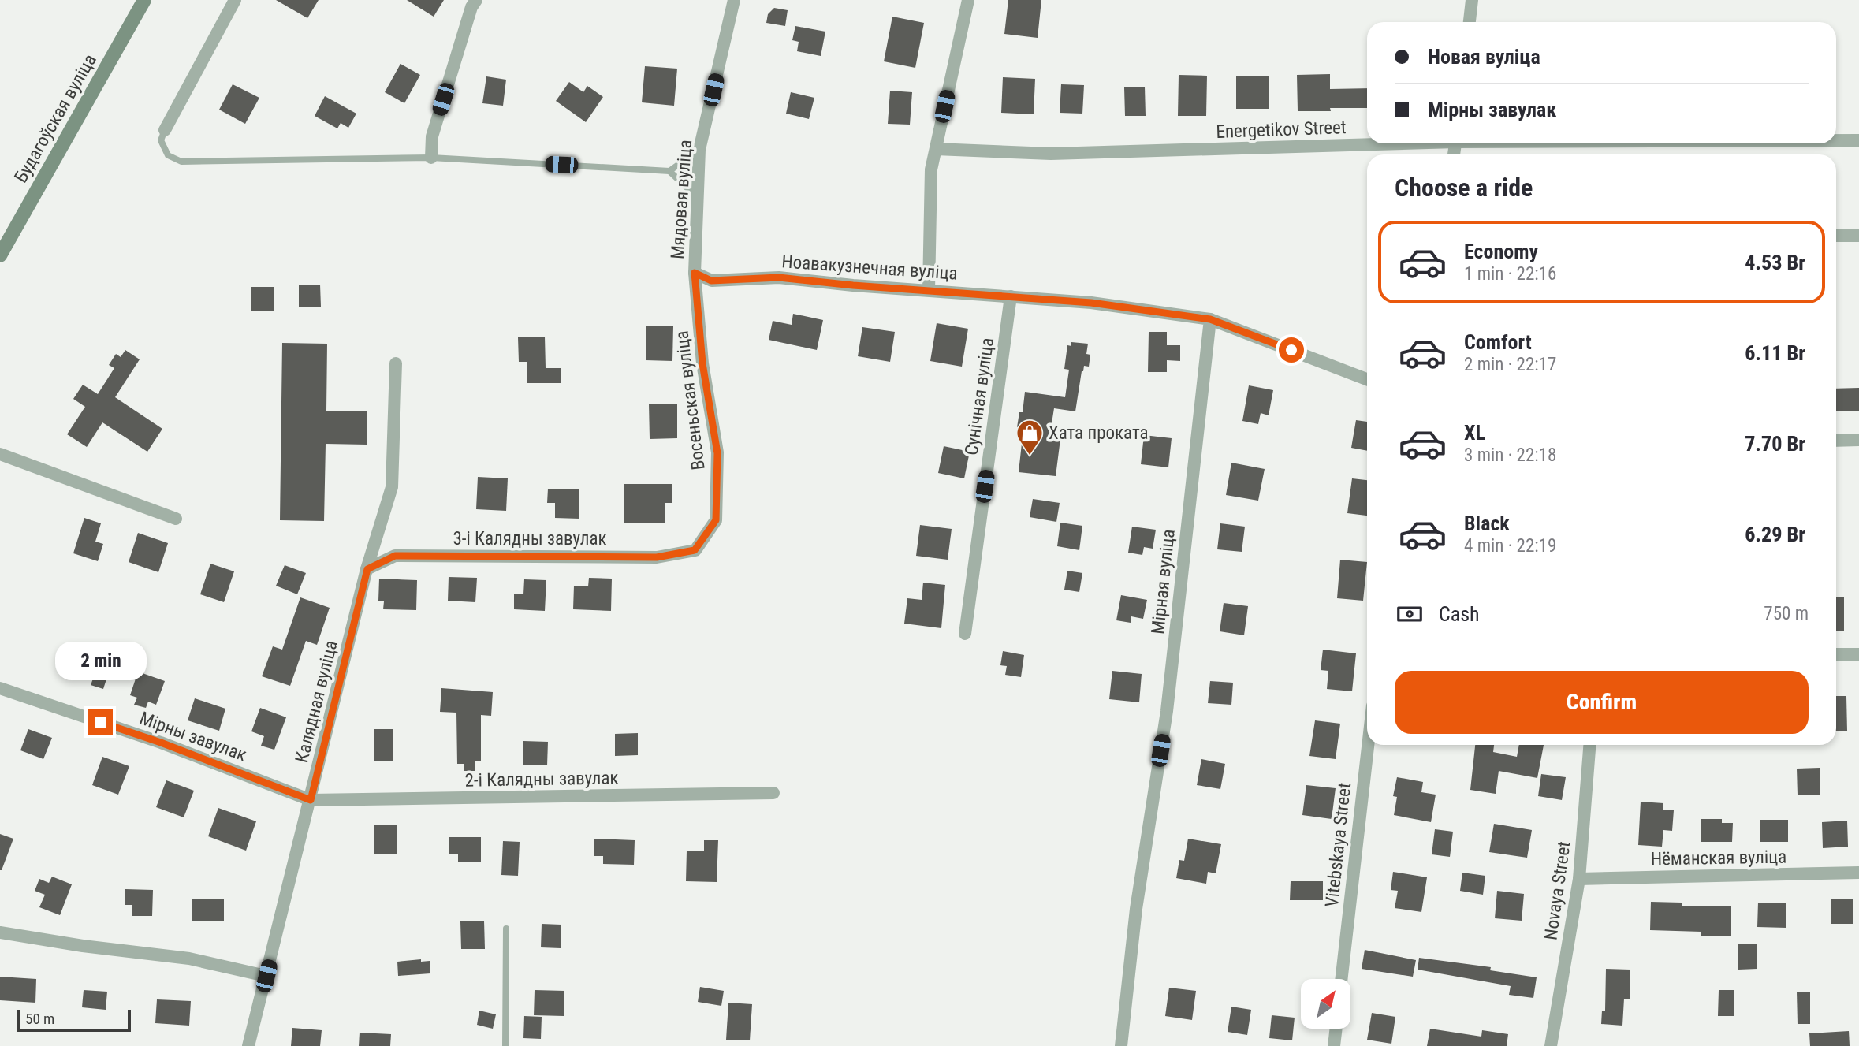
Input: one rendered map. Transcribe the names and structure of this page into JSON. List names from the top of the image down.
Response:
{
  "streets": {
    "street": [
      "Будагоўская вуліца",
      "Energetikov Street",
      "Мядовая вуліца",
      "Ноавакузнечная вуліца",
      "Сунічная вуліца",
      "Восеньская вуліца",
      "3-і Калядны завулак",
      "Мірная вуліца",
      "Калядная вуліца",
      "Мірны завулак",
      "2-і Калядны завулак",
      "Vitebskaya Street",
      "Нёманская вуліца",
      "Novaya Street"
    ]
  },
  "crossings": [
    ["Мядовая вуліца", "Ноавакузнечная вуліца"],
    ["Мядовая вуліца", "Восеньская вуліца"],
    ["Ноавакузнечная вуліца", "Сунічная вуліца"],
    ["Ноавакузнечная вуліца", "Восеньская вуліца"],
    ["Восеньская вуліца", "3-і Калядны завулак"],
    ["3-і Калядны завулак", "Калядная вуліца"],
    ["Калядная вуліца", "Мірны завулак"],
    ["Калядная вуліца", "2-і Калядны завулак"],
    ["Мірны завулак", "2-і Калядны завулак"],
    ["Нёманская вуліца", "Novaya Street"]
  ],
  "places": {
    "shop": ["Хата проката"]
  },
  "scale_bar": "50 m",
  "north": "top right",
  "page": {
    "banner": ["Новая вуліца", "Мірны завулак"],
    "heading": "Choose a ride",
    "list": [
      {
        "name": "Economy",
        "note": "1 min · 22:16",
        "value": "4.53 Br"
      },
      {
        "name": "Comfort",
        "note": "2 min · 22:17",
        "value": "6.11 Br"
      },
      {
        "name": "XL",
        "note": "3 min · 22:18",
        "value": "7.70 Br"
      },
      {
        "name": "Black",
        "note": "4 min · 22:19",
        "value": "6.29 Br"
      }
    ],
    "pay": ["Cash", "750 m"],
    "bubble": "2 min",
    "buttons": "Confirm",
    "scale": "50 m"
  }
}
